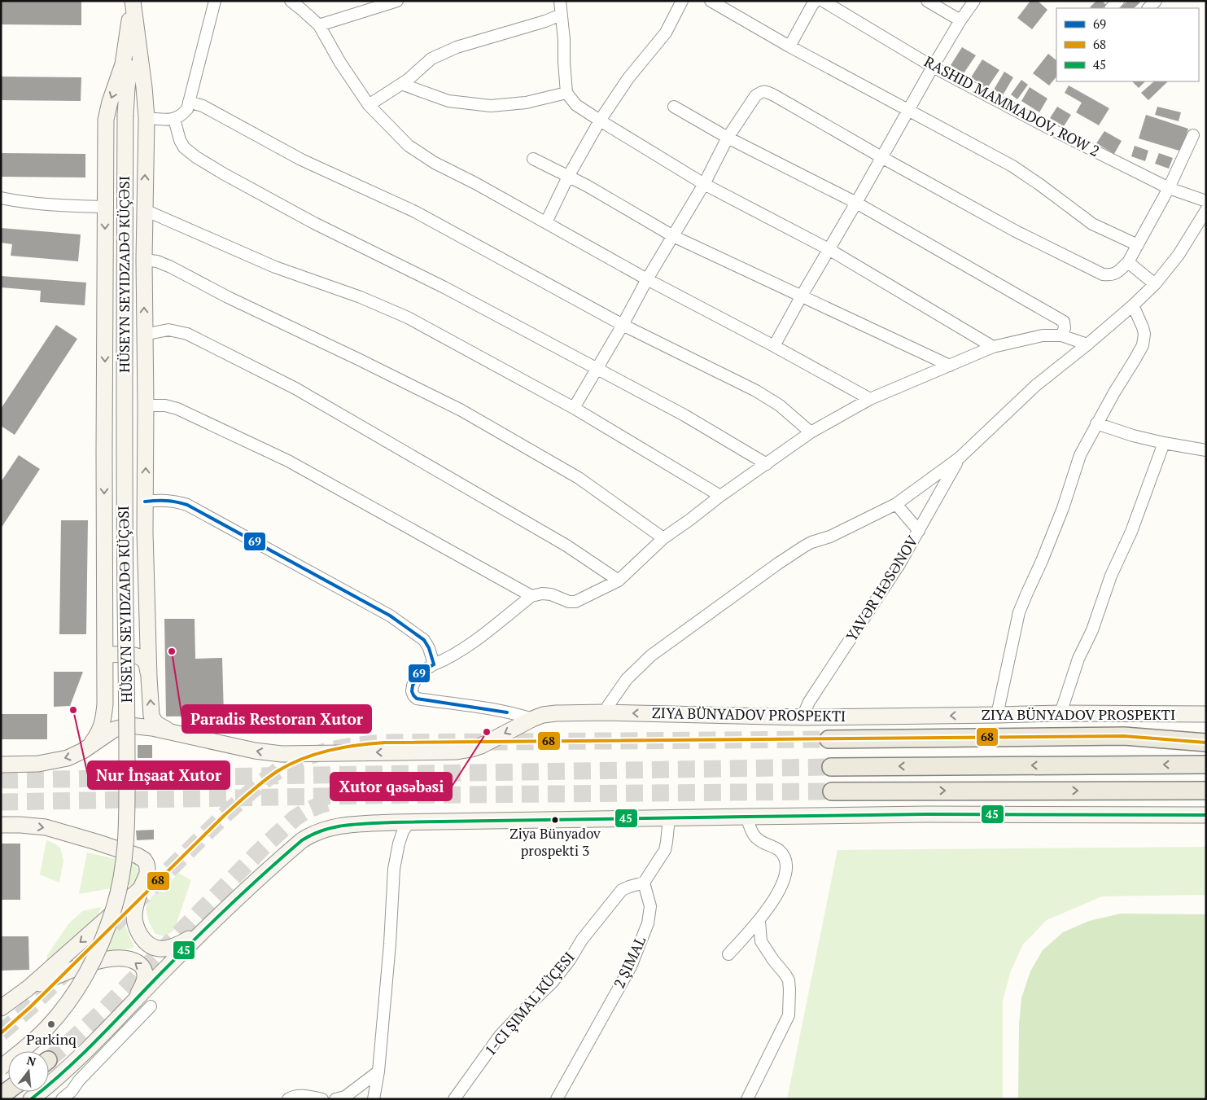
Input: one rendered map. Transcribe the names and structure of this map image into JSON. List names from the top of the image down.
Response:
{
  "streets": {
    "main road": ["HÜSEYN SEYIDZADƏ KÜÇƏSI", "ZIYA BÜNYADOV PROSPEKTI"],
    "street": [
      "RASHID MAMMADOV, ROW 2",
      "YAVƏR HƏSƏNOV",
      "2 ŞIMAL",
      "1-CI ŞIMAL KÜÇESI"
    ]
  },
  "crossings": [
    ["YAVƏR HƏSƏNOV", "ZIYA BÜNYADOV PROSPEKTI"],
    ["2 ŞIMAL", "1-CI ŞIMAL KÜÇESI"]
  ],
  "places": [
    "Paradis Restoran Xutor",
    "Nur İnşaat Xutor",
    "Xutor qəsəbəsi",
    "Ziya Bünyadov prospekti 3",
    "Parkinq"
  ],
  "lines": ["transit line 69", "transit line 68", "transit line 45"],
  "legend": ["69", "68", "45"],
  "north": "top"
}
